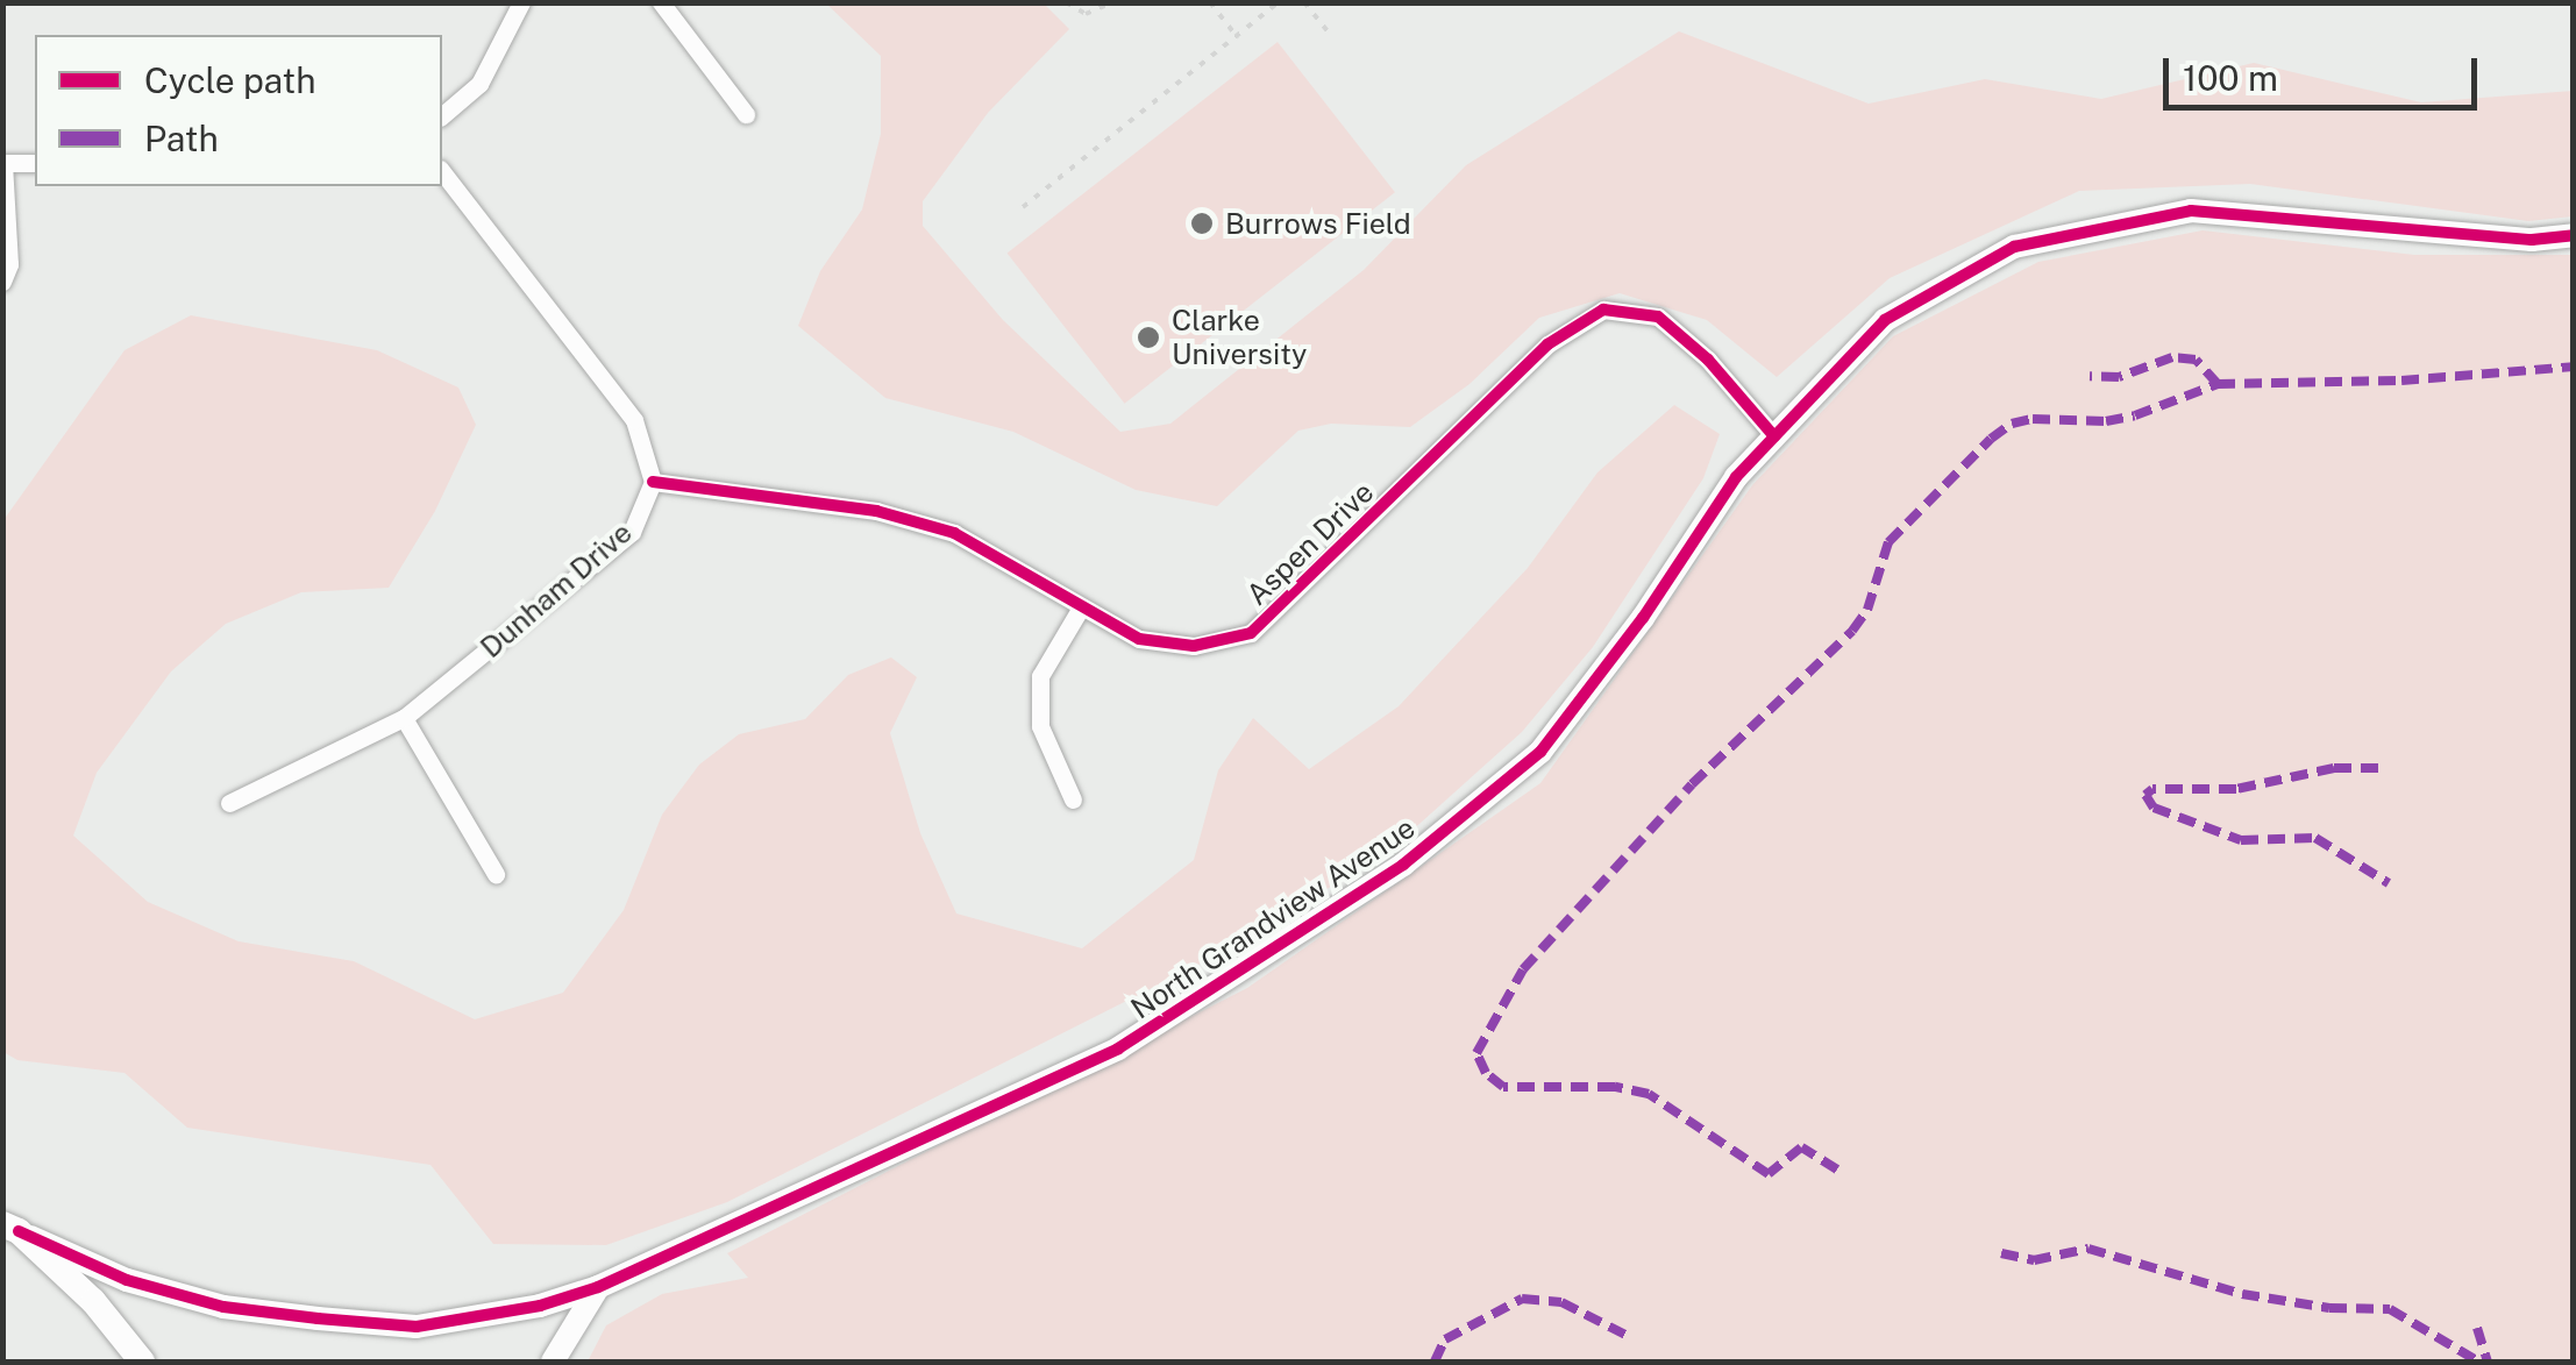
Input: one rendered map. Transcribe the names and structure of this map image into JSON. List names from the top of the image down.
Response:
{
  "streets": {
    "street": ["Aspen Drive", "Dunham Drive", "North Grandview Avenue"]
  },
  "crossings": [
    ["Aspen Drive", "Dunham Drive"],
    ["Aspen Drive", "North Grandview Avenue"]
  ],
  "places": ["Burrows Field", "Clarke University"],
  "legend": ["Cycle path", "Path"],
  "scale_bar": "100 m"
}
